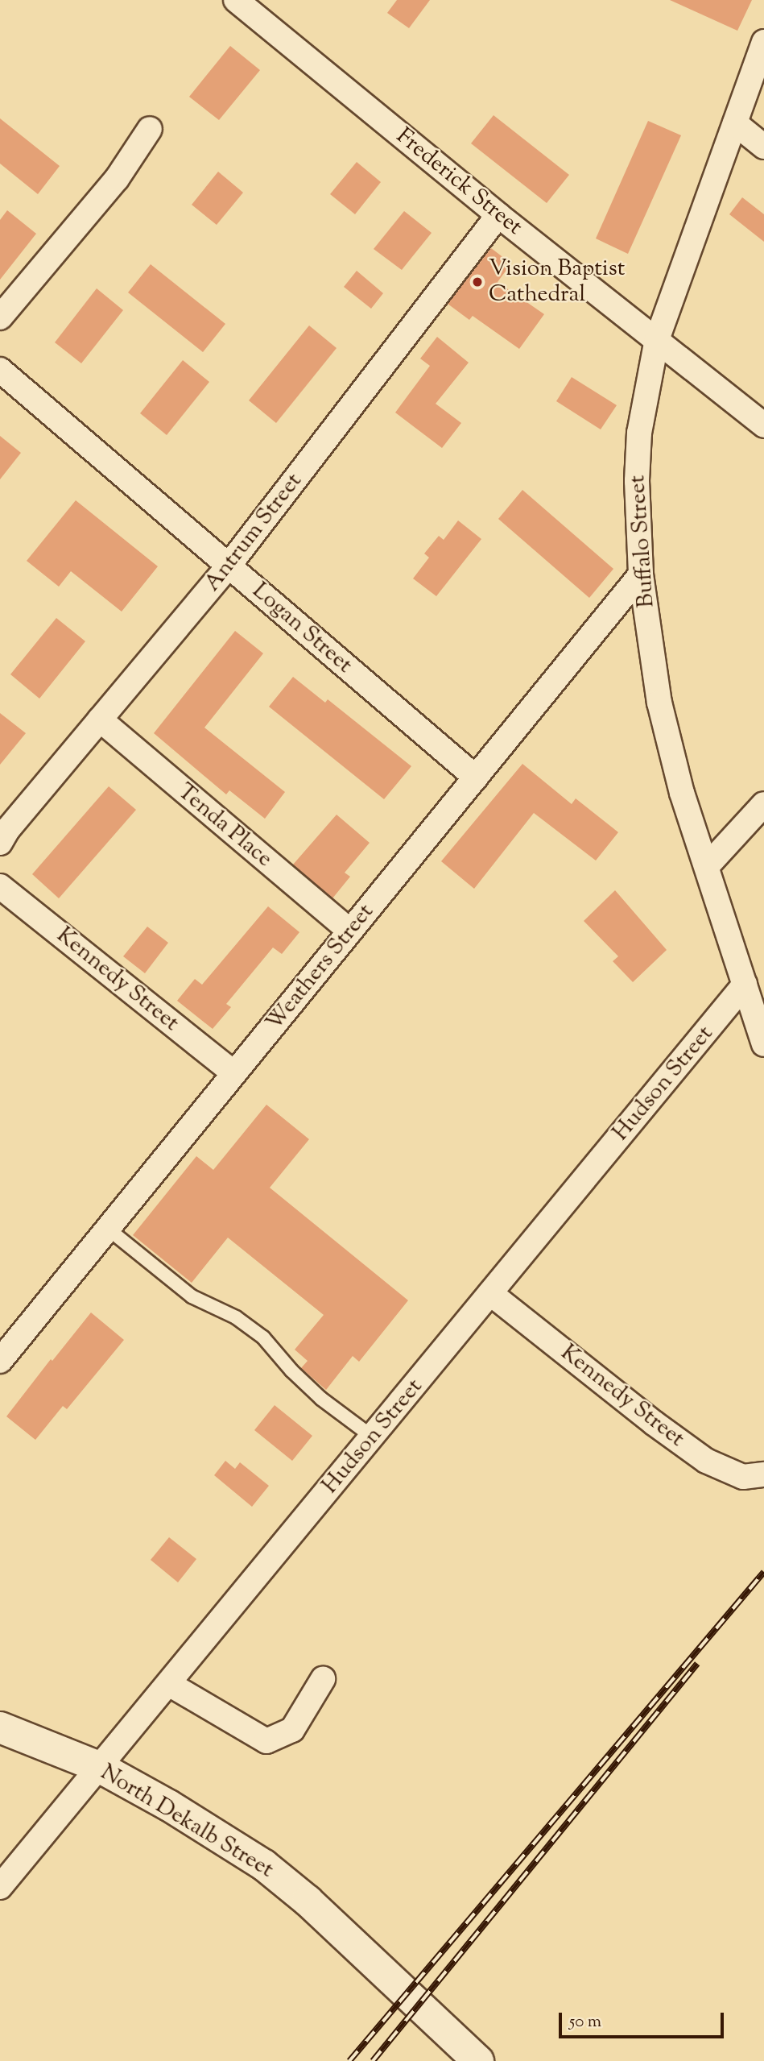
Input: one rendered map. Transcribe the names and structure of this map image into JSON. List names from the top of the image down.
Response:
{
  "streets": {
    "main road": ["North Dekalb Street"],
    "street": [
      "Frederick Street",
      "Antrum Street",
      "Buffalo Street",
      "Logan Street",
      "Tenda Place",
      "Weathers Street",
      "Kennedy Street",
      "Hudson Street"
    ]
  },
  "crossings": [
    ["Frederick Street", "Antrum Street"],
    ["Frederick Street", "Buffalo Street"],
    ["Antrum Street", "Logan Street"],
    ["Antrum Street", "Tenda Place"],
    ["Buffalo Street", "Weathers Street"],
    ["Buffalo Street", "Hudson Street"],
    ["Logan Street", "Weathers Street"],
    ["Tenda Place", "Weathers Street"],
    ["Weathers Street", "Kennedy Street"],
    ["Kennedy Street", "Hudson Street"],
    ["Hudson Street", "North Dekalb Street"]
  ],
  "places": ["Vision Baptist Cathedral"],
  "scale_bar": "50 m"
}
